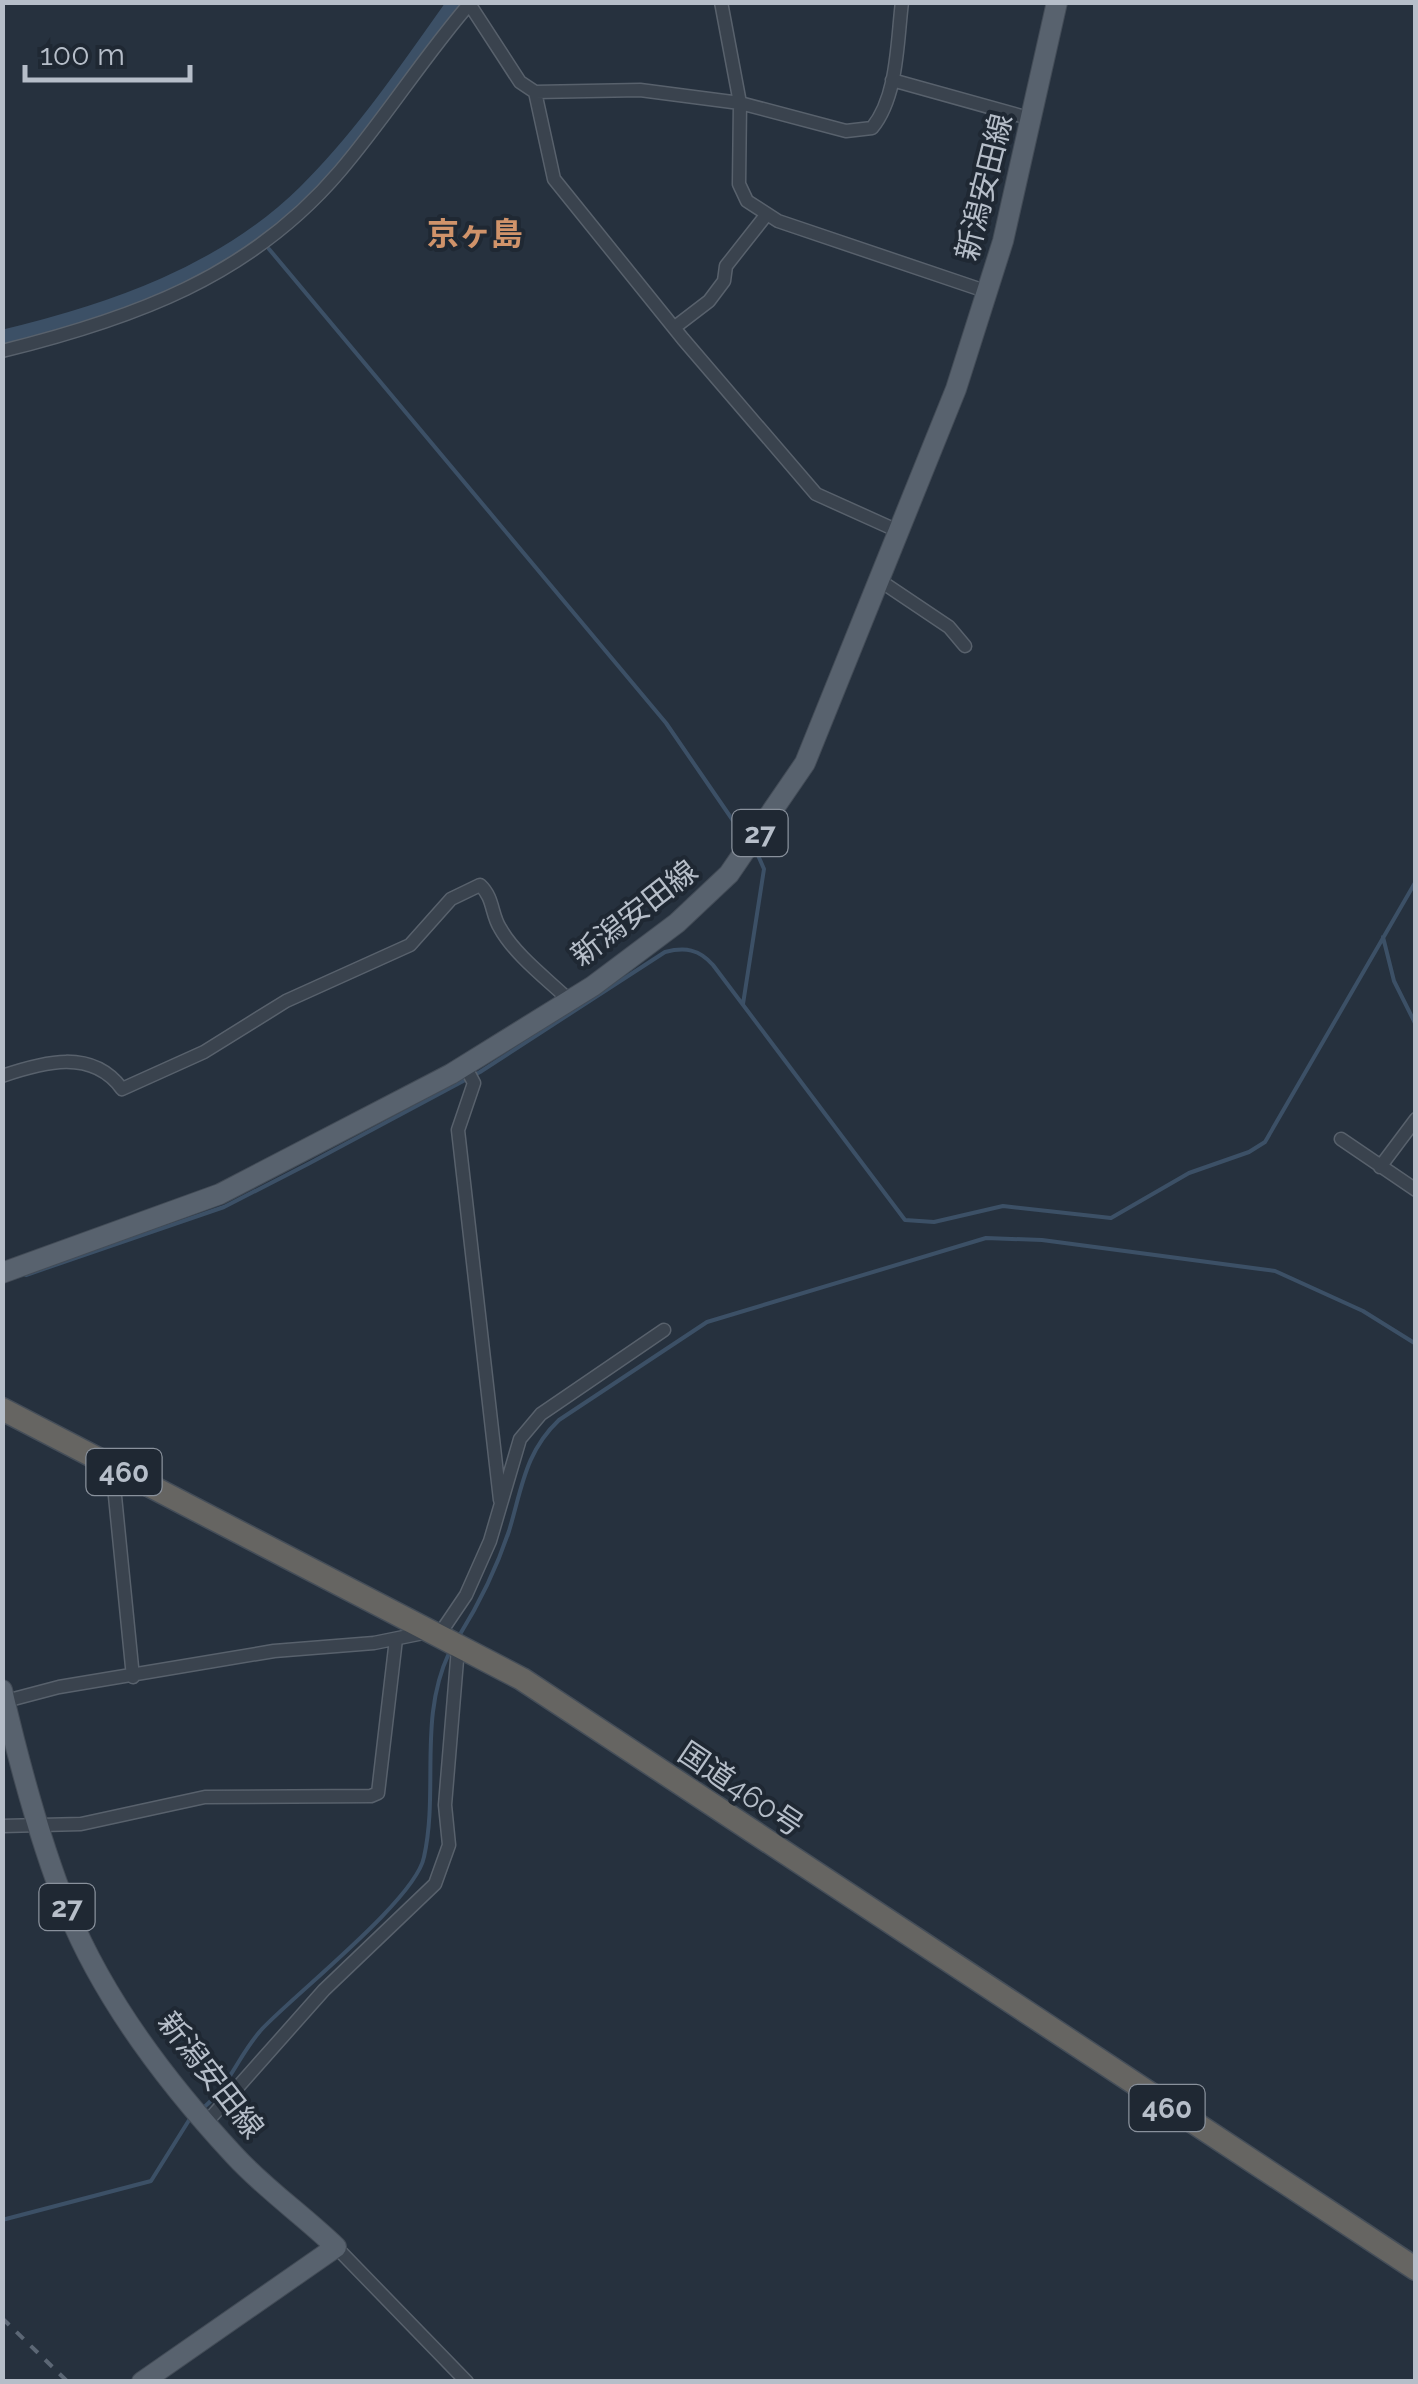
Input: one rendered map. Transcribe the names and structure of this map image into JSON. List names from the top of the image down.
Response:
{
  "streets": {
    "highway": ["460", "国道460号"],
    "main road": ["新潟安田線", "27"]
  },
  "districts": ["京ヶ島"],
  "scale_bar": "100 m"
}
